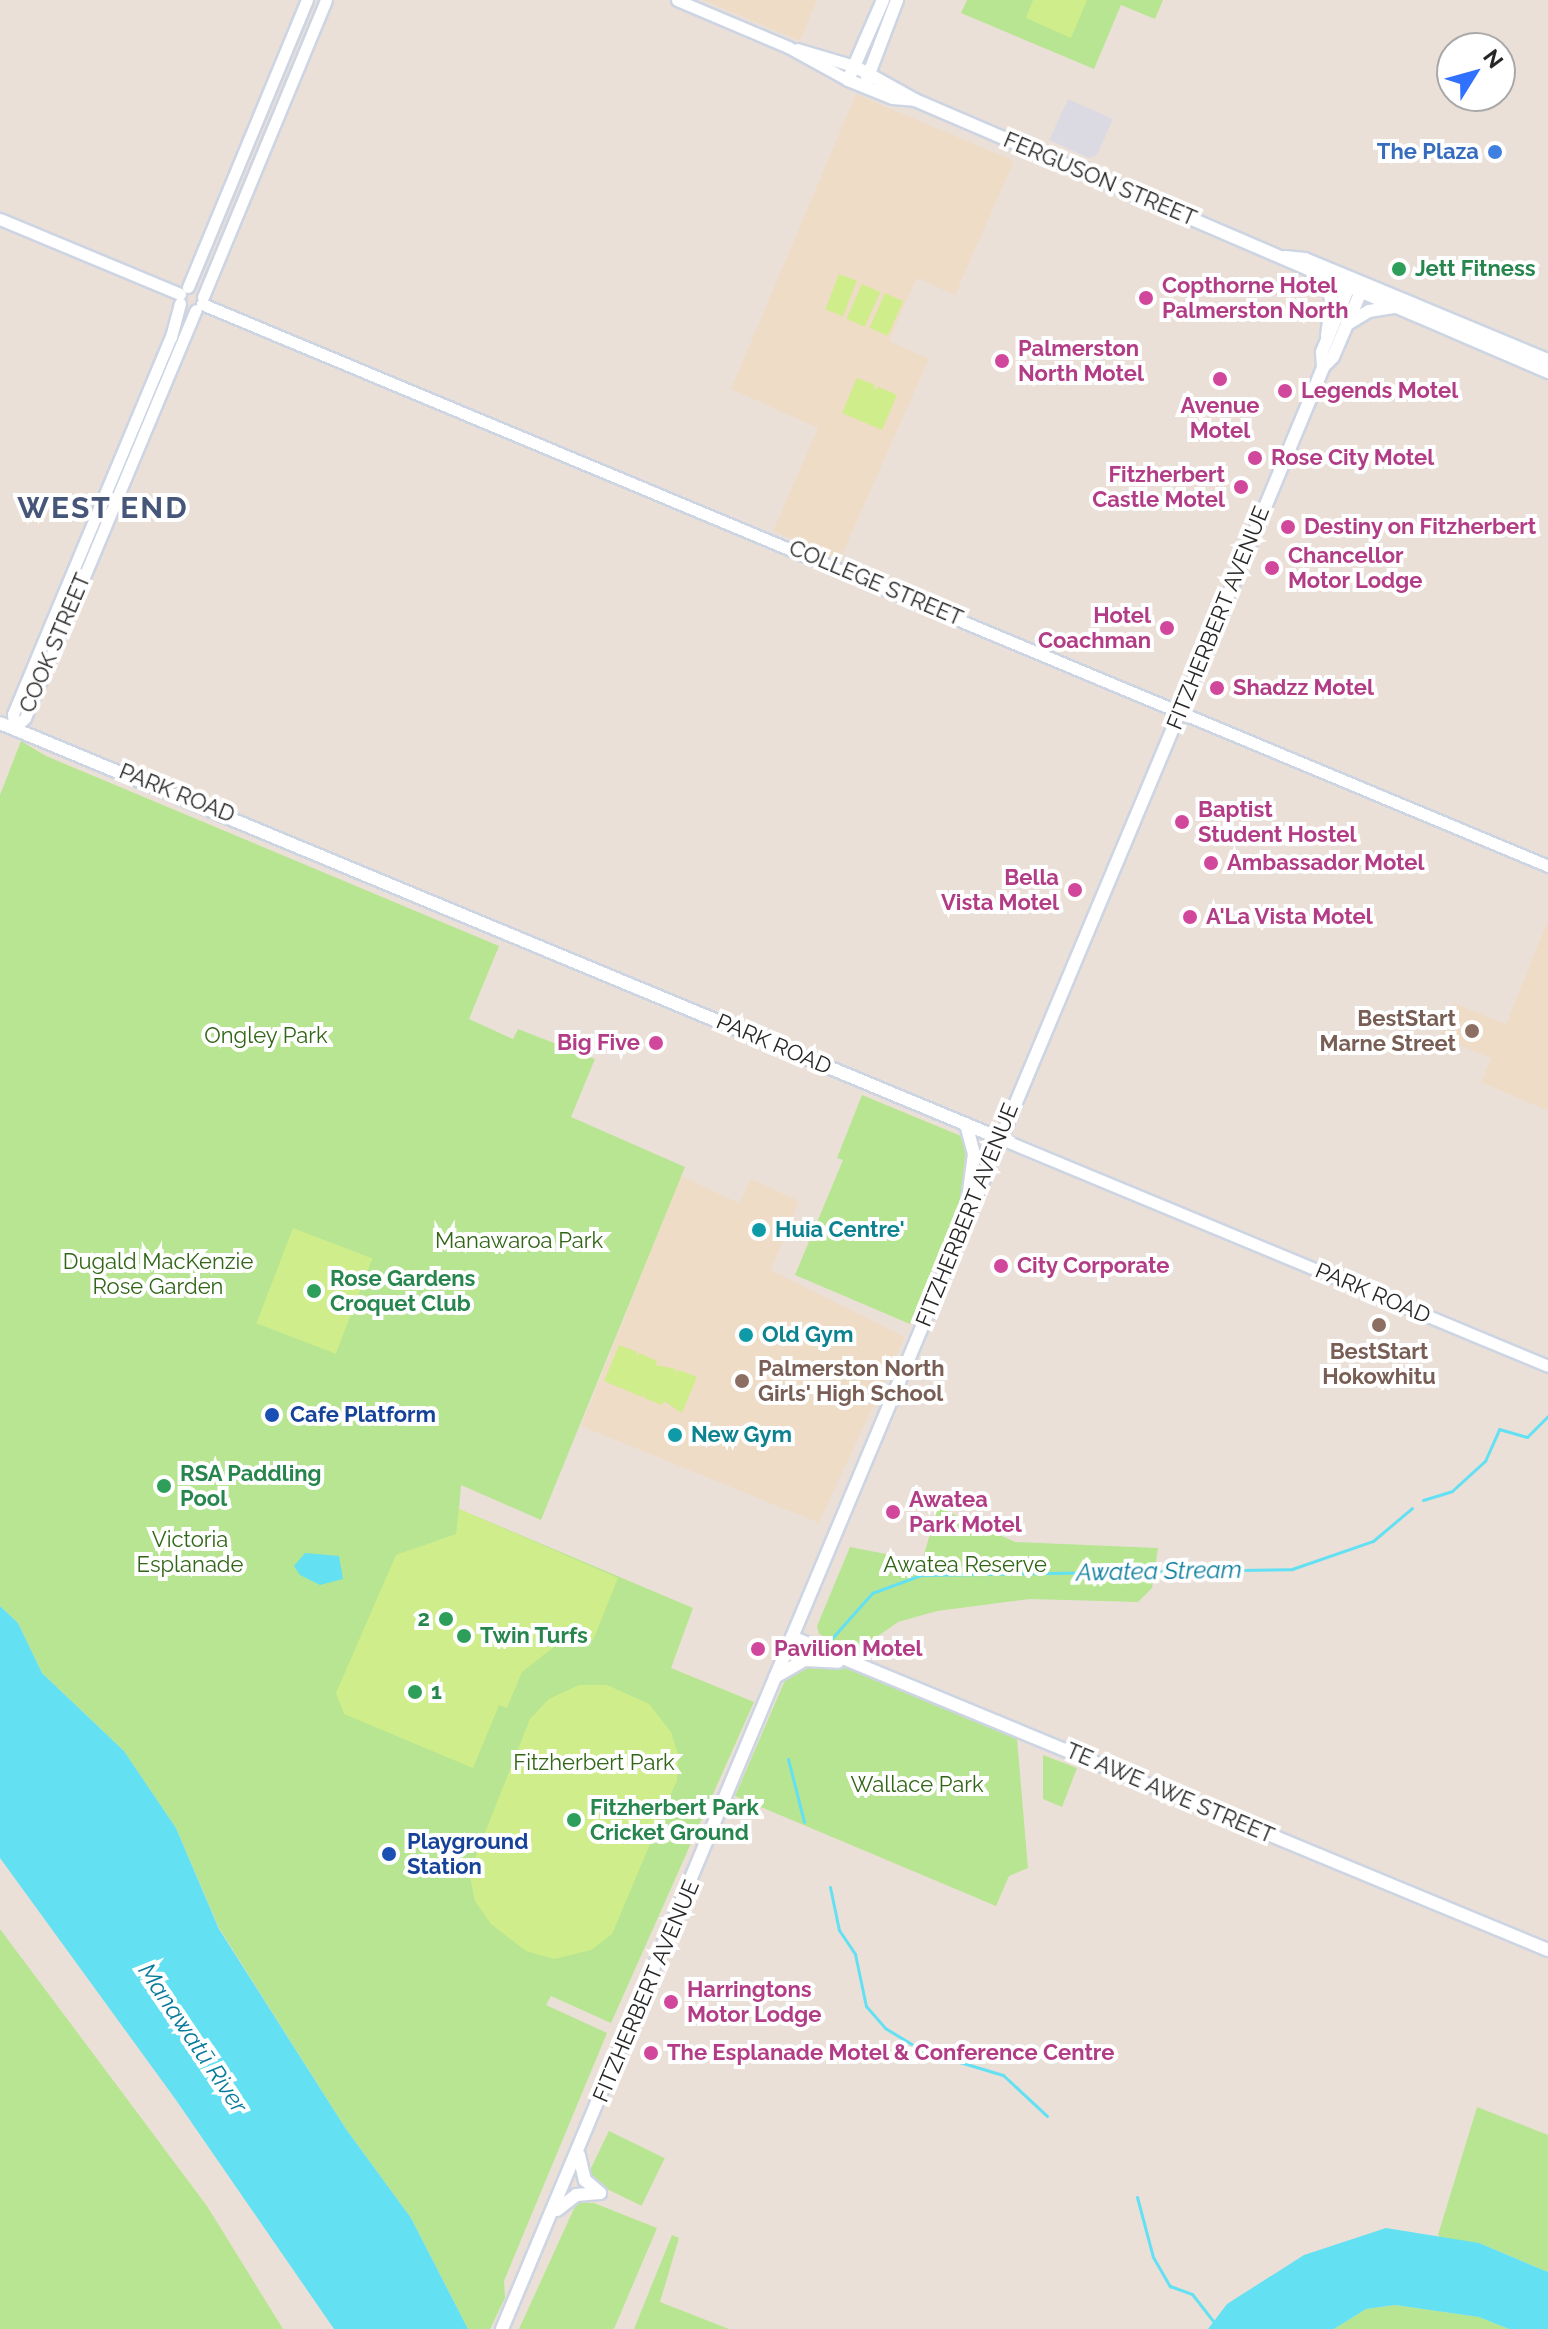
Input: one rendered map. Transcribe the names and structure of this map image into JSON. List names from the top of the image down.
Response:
{
  "streets": {
    "main road": [
      "FERGUSON STREET",
      "FITZHERBERT AVENUE",
      "PARK ROAD",
      "TE AWE AWE STREET"
    ],
    "street": ["COLLEGE STREET", "COOK STREET"]
  },
  "crossings": [
    ["FERGUSON STREET", "FITZHERBERT AVENUE"],
    ["COLLEGE STREET", "FITZHERBERT AVENUE"],
    ["COLLEGE STREET", "COOK STREET"],
    ["FITZHERBERT AVENUE", "PARK ROAD"],
    ["FITZHERBERT AVENUE", "TE AWE AWE STREET"],
    ["COOK STREET", "PARK ROAD"]
  ],
  "districts": ["WEST END"],
  "water": ["Awatea Stream", "Manawatū River"],
  "parks": [
    "Ongley Park",
    "Manawaroa Park",
    "Dugald MacKenzie Rose Garden",
    "Victoria Esplanade",
    "Awatea Reserve",
    "Fitzherbert Park",
    "Wallace Park"
  ],
  "places": [
    "The Plaza",
    "Jett Fitness",
    "Copthorne Hotel Palmerston North",
    "Palmerston North Motel",
    "Avenue Motel",
    "Legends Motel",
    "Rose City Motel",
    "Fitzherbert Castle Motel",
    "Destiny on Fitzherbert",
    "Chancellor Motor Lodge",
    "Hotel Coachman",
    "Shadzz Motel",
    "Baptist Student Hostel",
    "Ambassador Motel",
    "Bella Vista Motel",
    "A'La Vista Motel",
    "BestStart Marne Street",
    "Big Five",
    "Huia Centre'",
    "City Corporate",
    "Rose Gardens Croquet Club",
    "BestStart Hokowhitu",
    "Old Gym",
    "Palmerston North Girls' High School",
    "Cafe Platform",
    "New Gym",
    "RSA Paddling Pool",
    "Awatea Park Motel",
    "2",
    "Twin Turfs",
    "Pavilion Motel",
    "1",
    "Fitzherbert Park Cricket Ground",
    "Playground Station",
    "Harringtons Motor Lodge",
    "The Esplanade Motel & Conference Centre"
  ],
  "north": "top right"
}
